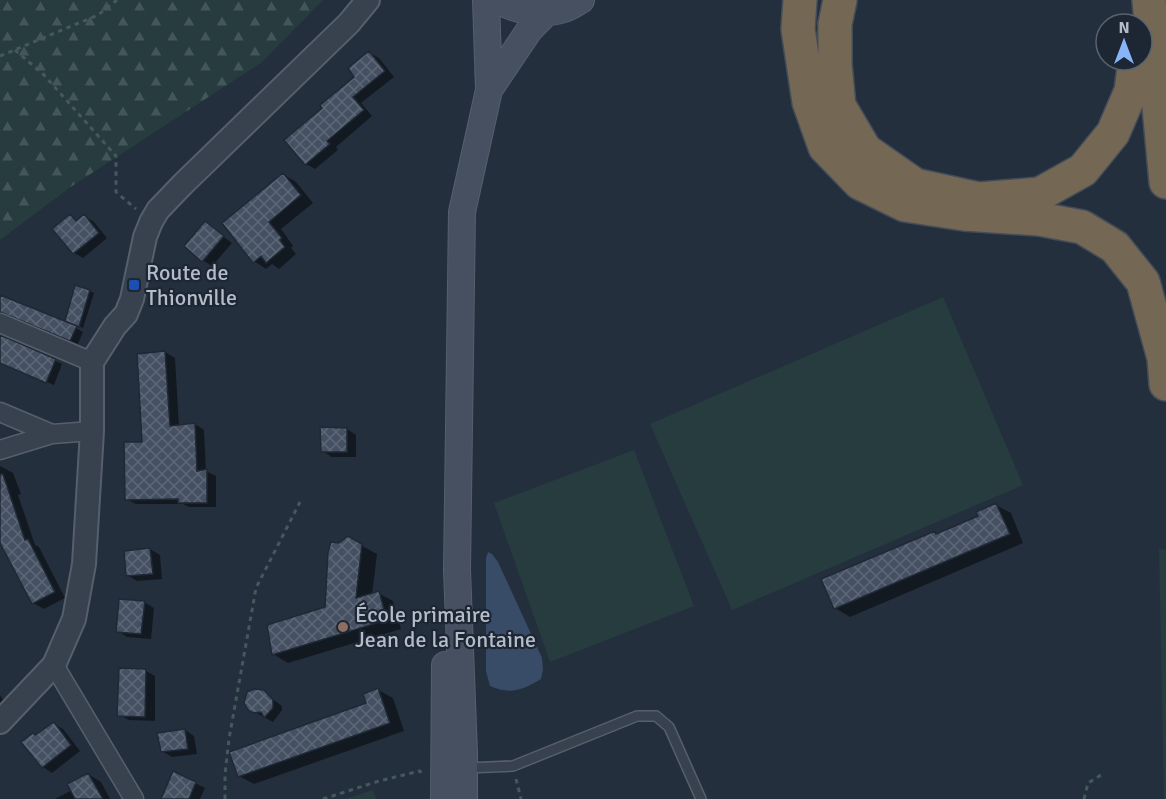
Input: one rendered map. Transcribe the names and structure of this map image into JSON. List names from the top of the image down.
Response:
{
  "places": {
    "transit": ["Route de Thionville"],
    "other": ["École primaire Jean de la Fontaine"]
  },
  "north": "top"
}
